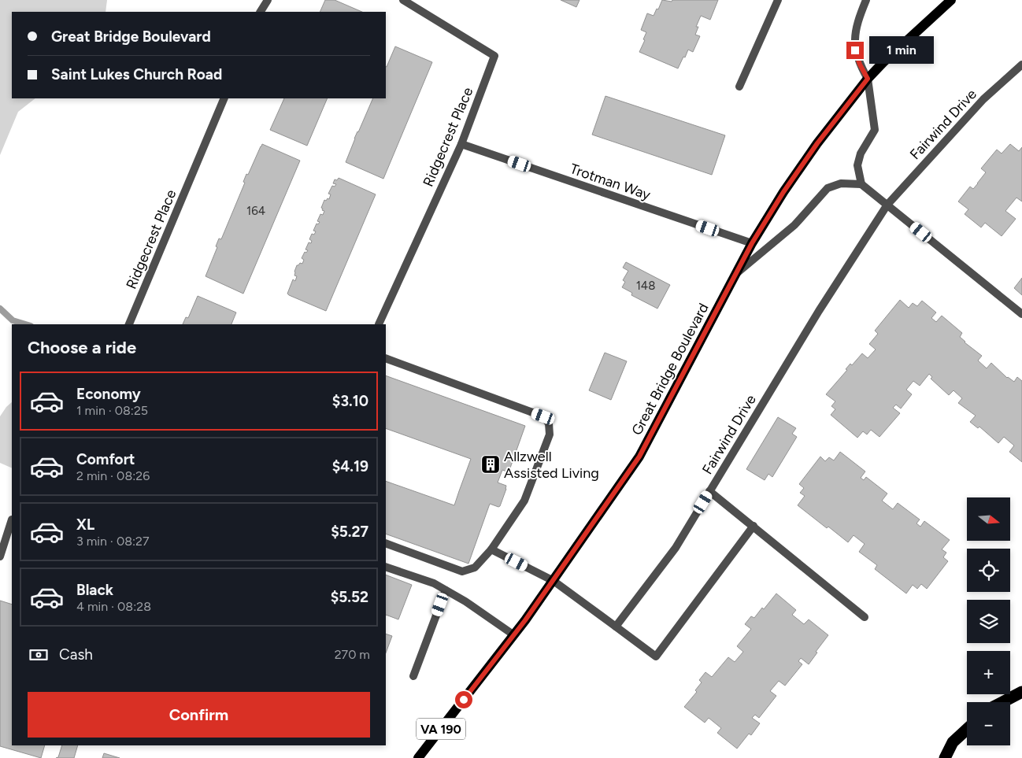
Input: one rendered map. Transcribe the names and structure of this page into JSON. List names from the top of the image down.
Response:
{
  "streets": {
    "main road": ["Great Bridge Boulevard", "VA 190"],
    "street": ["Fairwind Drive", "Ridgecrest Place", "Trotman Way"]
  },
  "crossings": [
    ["Ridgecrest Place", "Trotman Way"],
    ["Trotman Way", "Great Bridge Boulevard"]
  ],
  "places": {
    "building": ["Allzwell Assisted Living"]
  },
  "house_numbers": ["164", "148"],
  "north": "right",
  "page": {
    "banner": ["Great Bridge Boulevard", "Saint Lukes Church Road"],
    "bubble": "1 min",
    "heading": "Choose a ride",
    "list": [
      {
        "name": "Economy",
        "note": "1 min · 08:25",
        "value": "$3.10"
      },
      {
        "name": "Comfort",
        "note": "2 min · 08:26",
        "value": "$4.19"
      },
      {
        "name": "XL",
        "note": "3 min · 08:27",
        "value": "$5.27"
      },
      {
        "name": "Black",
        "note": "4 min · 08:28",
        "value": "$5.52"
      }
    ],
    "map_buttons": ["+", "−"],
    "pay": ["Cash", "270 m"],
    "buttons": "Confirm"
  }
}
